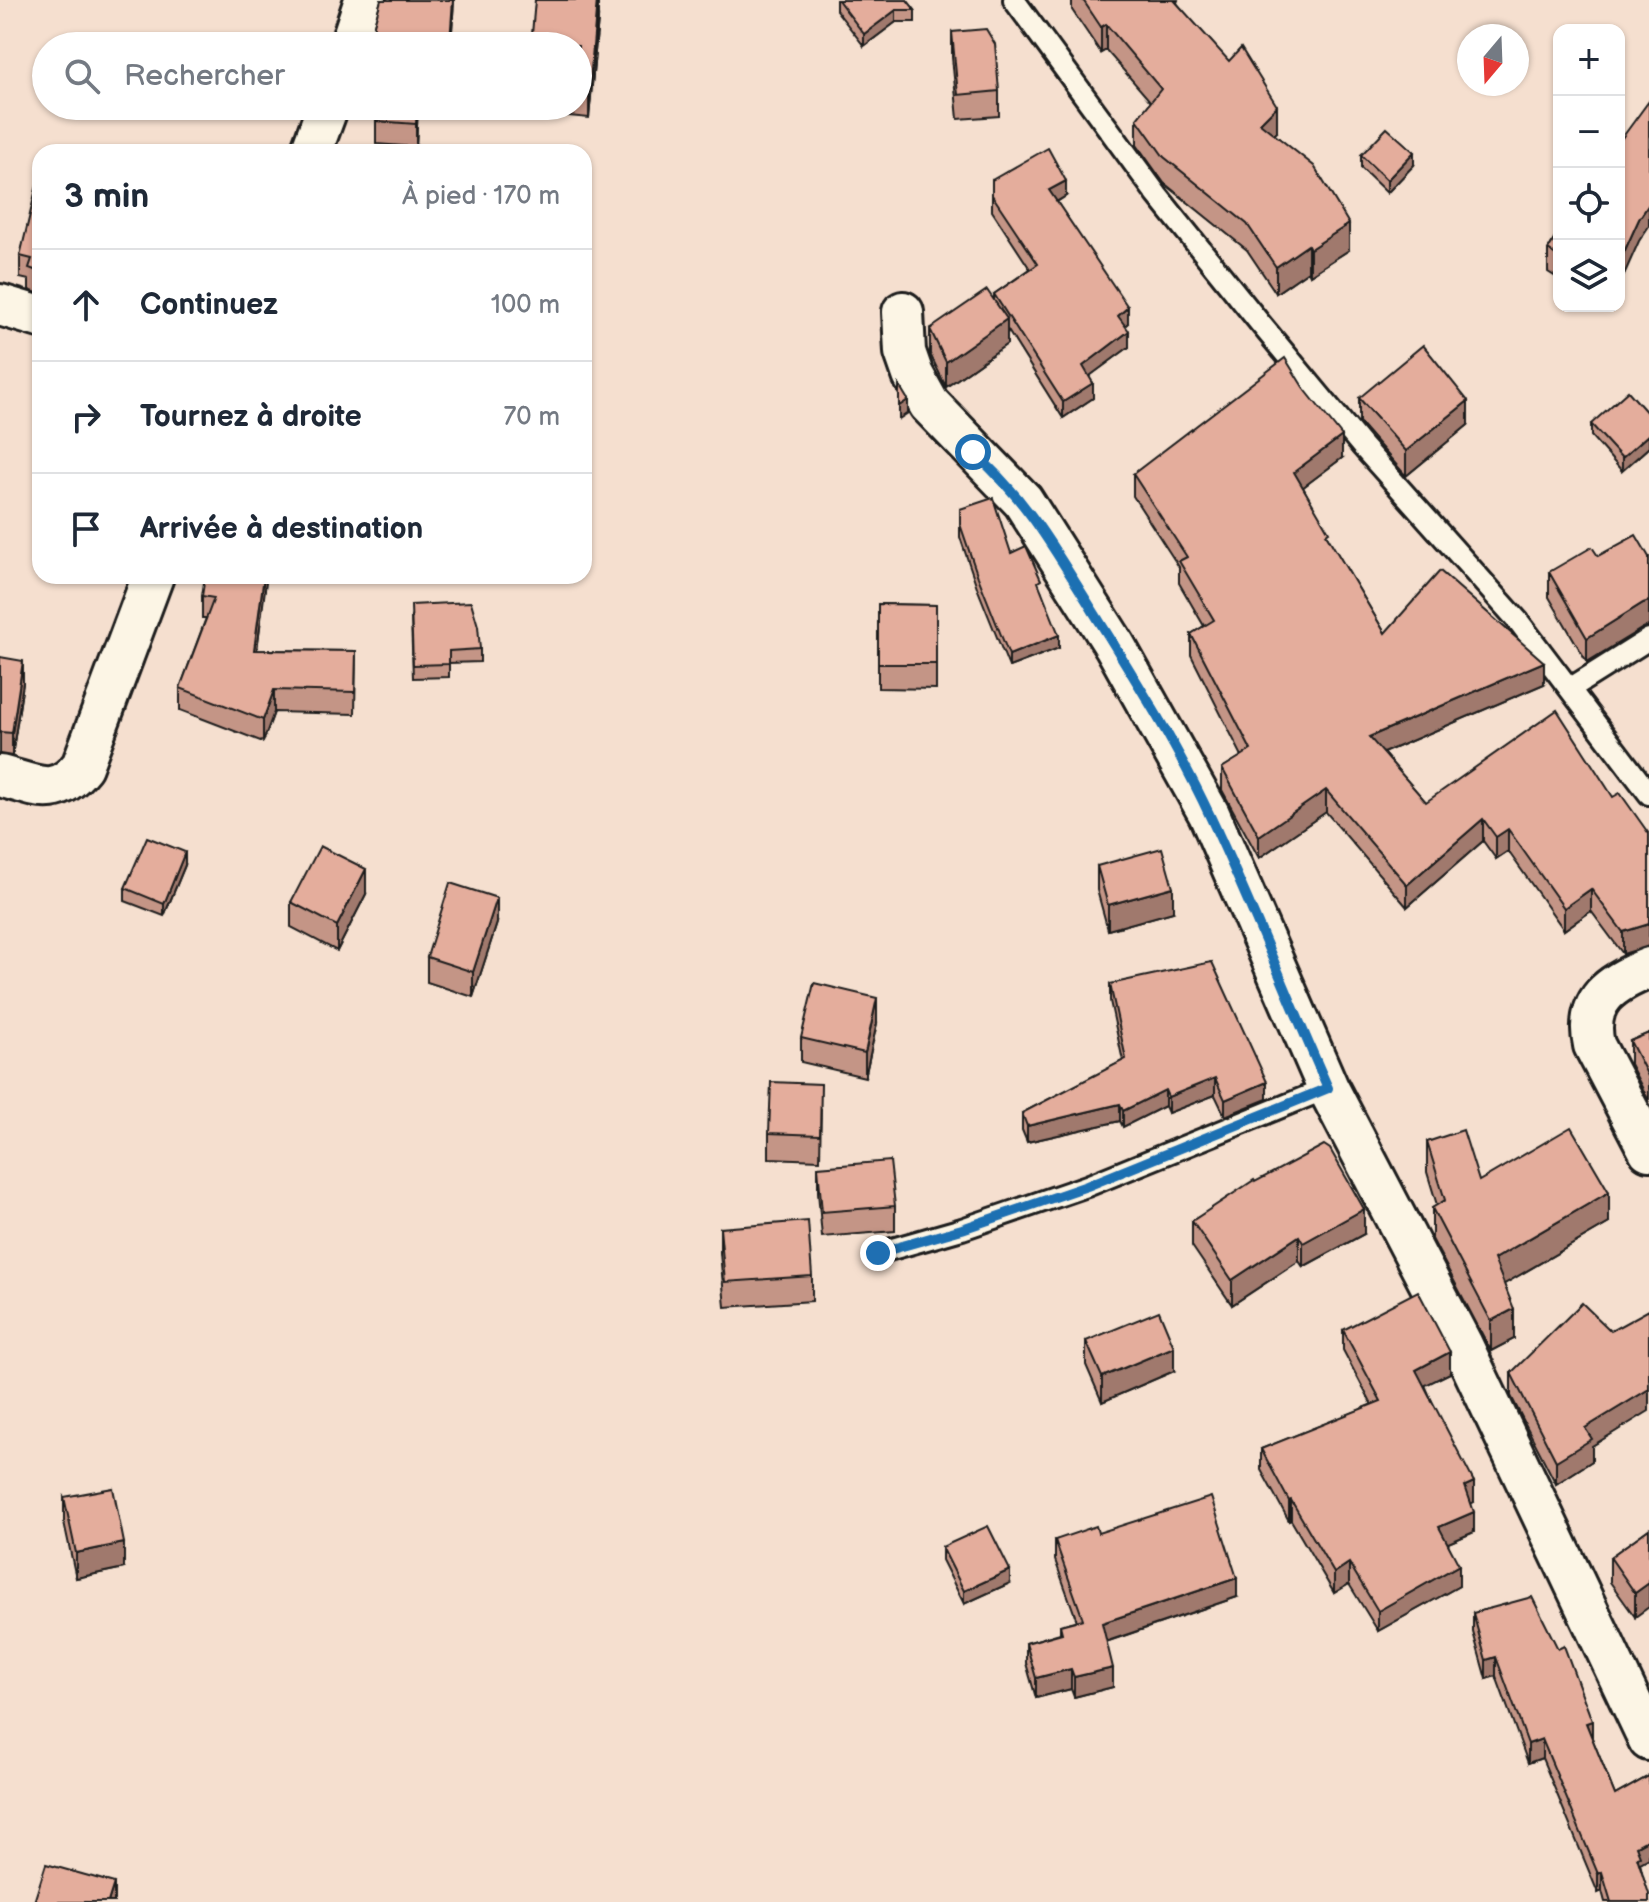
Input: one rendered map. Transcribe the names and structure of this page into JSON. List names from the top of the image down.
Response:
{
  "north": "bottom",
  "page": {
    "map_buttons": ["+", "−"],
    "search": "Rechercher",
    "heading": ["3 min", "À pied · 170 m"],
    "list": [
      ["Continuez", "100 m"],
      ["Tournez à droite", "70 m"],
      "Arrivée à destination"
    ]
  }
}
